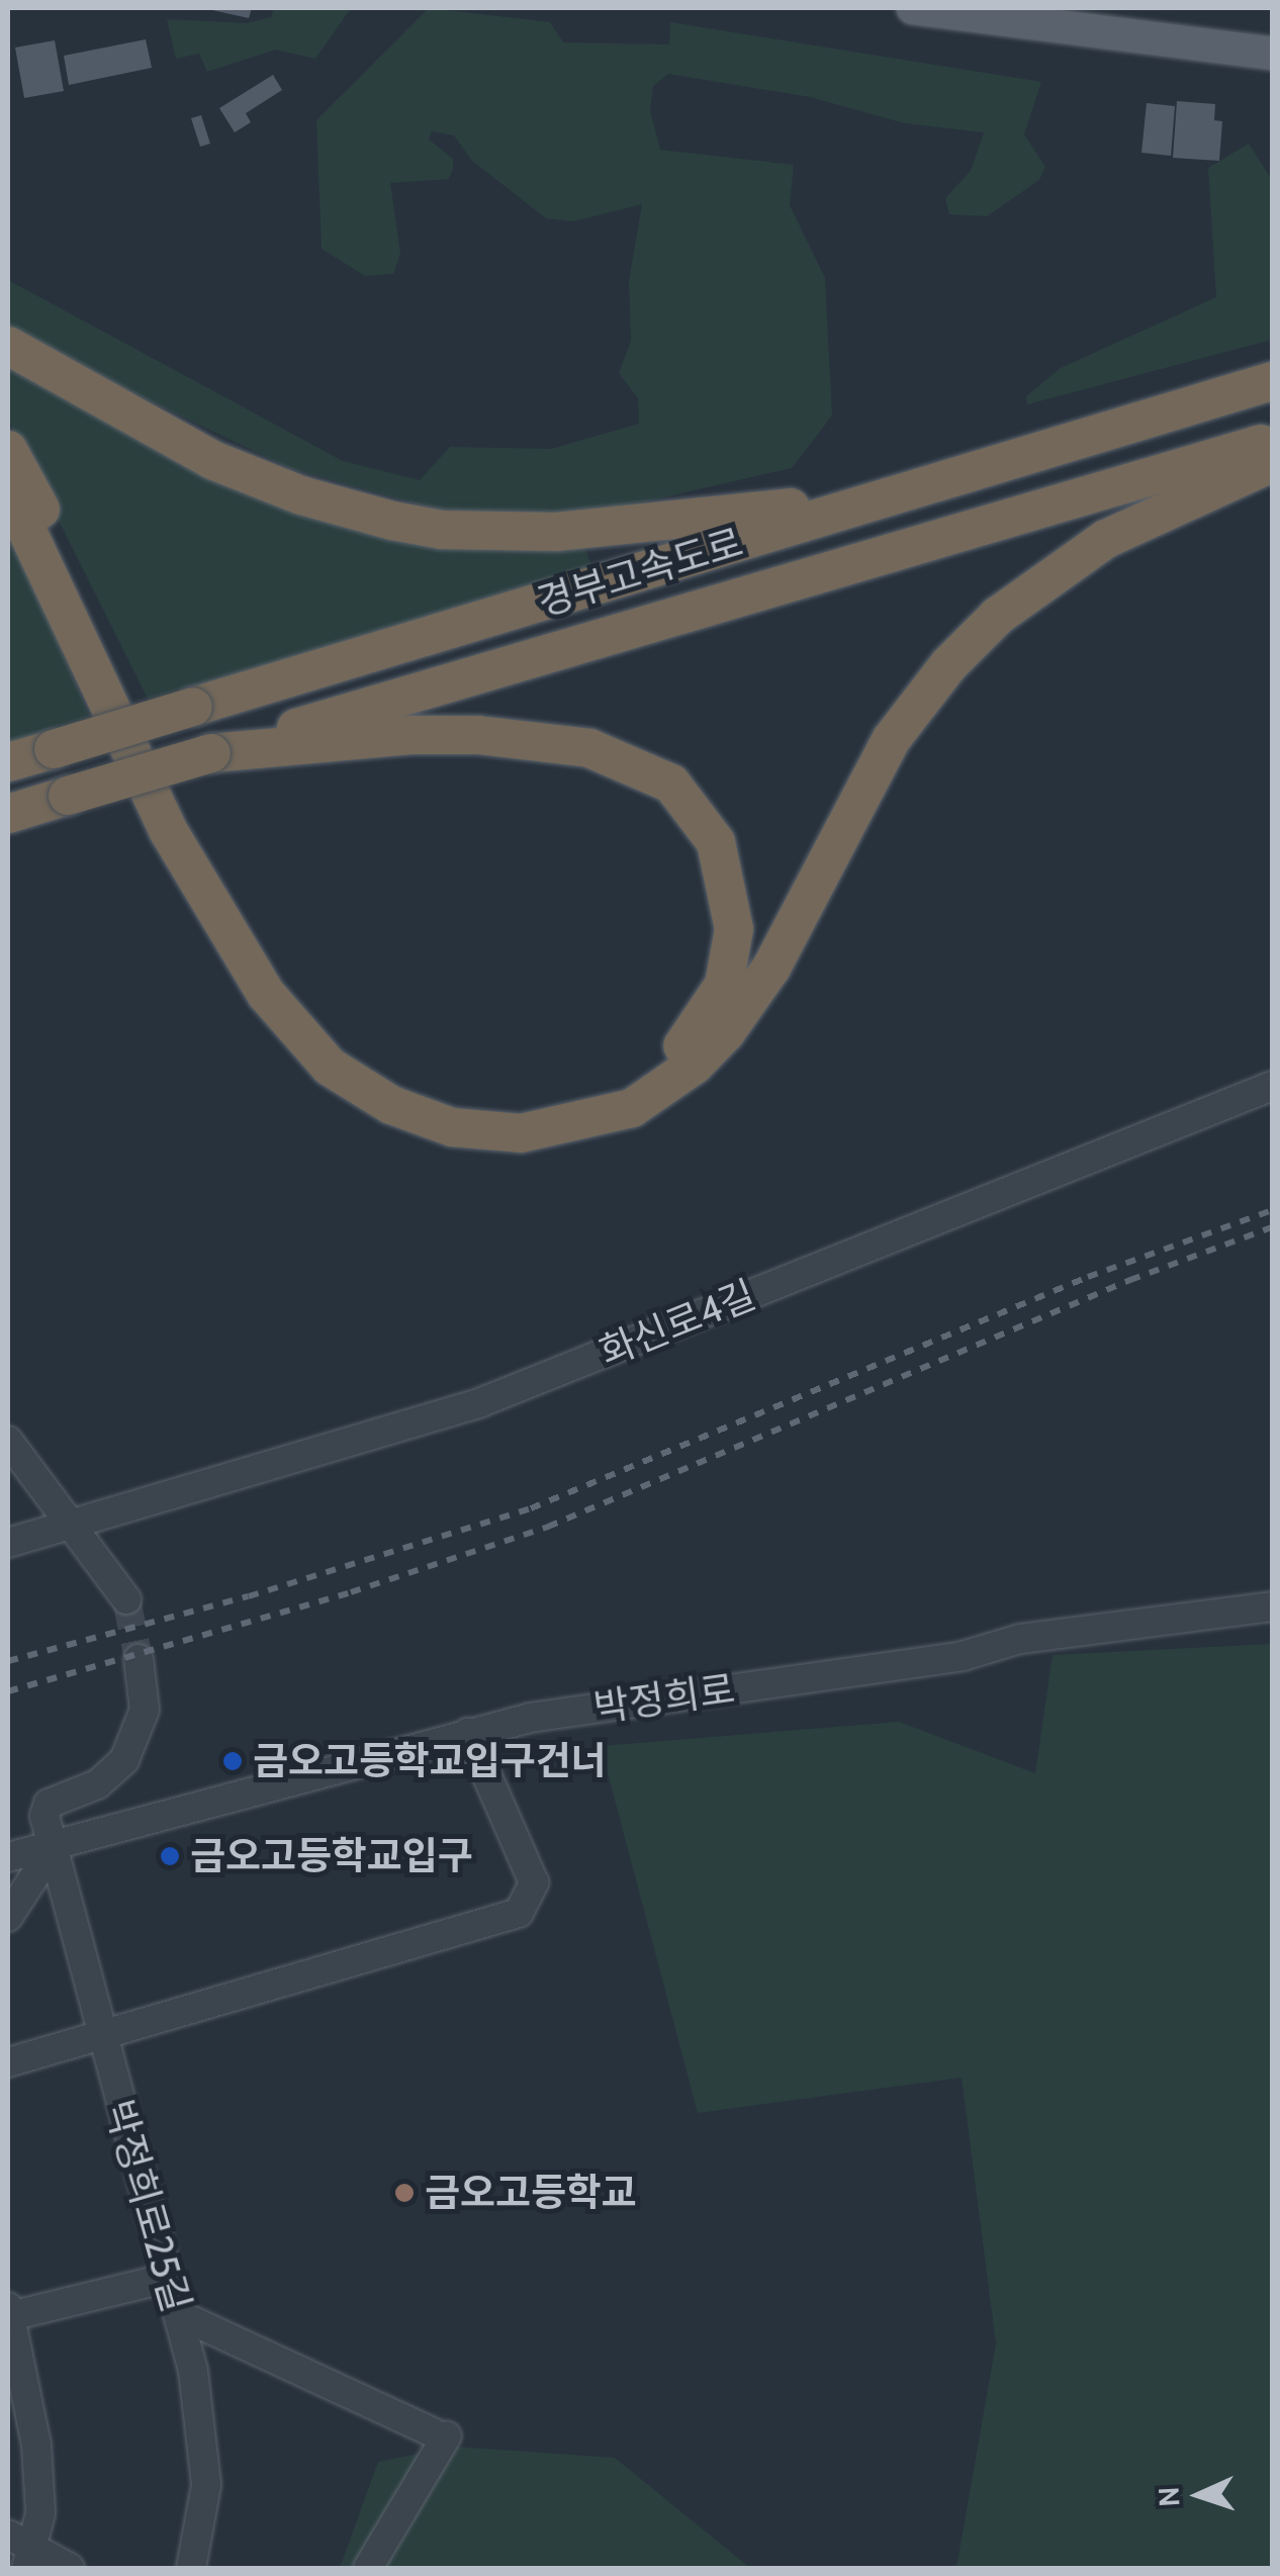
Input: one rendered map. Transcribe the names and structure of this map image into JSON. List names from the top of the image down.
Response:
{
  "streets": {
    "highway": ["경부고속도로"],
    "street": ["화신로4길", "박정희로", "박정희로25길"]
  },
  "crossings": [
    ["박정희로", "박정희로25길"]
  ],
  "places": ["금오고등학교입구건너", "금오고등학교입구", "금오고등학교"],
  "north": "left"
}
